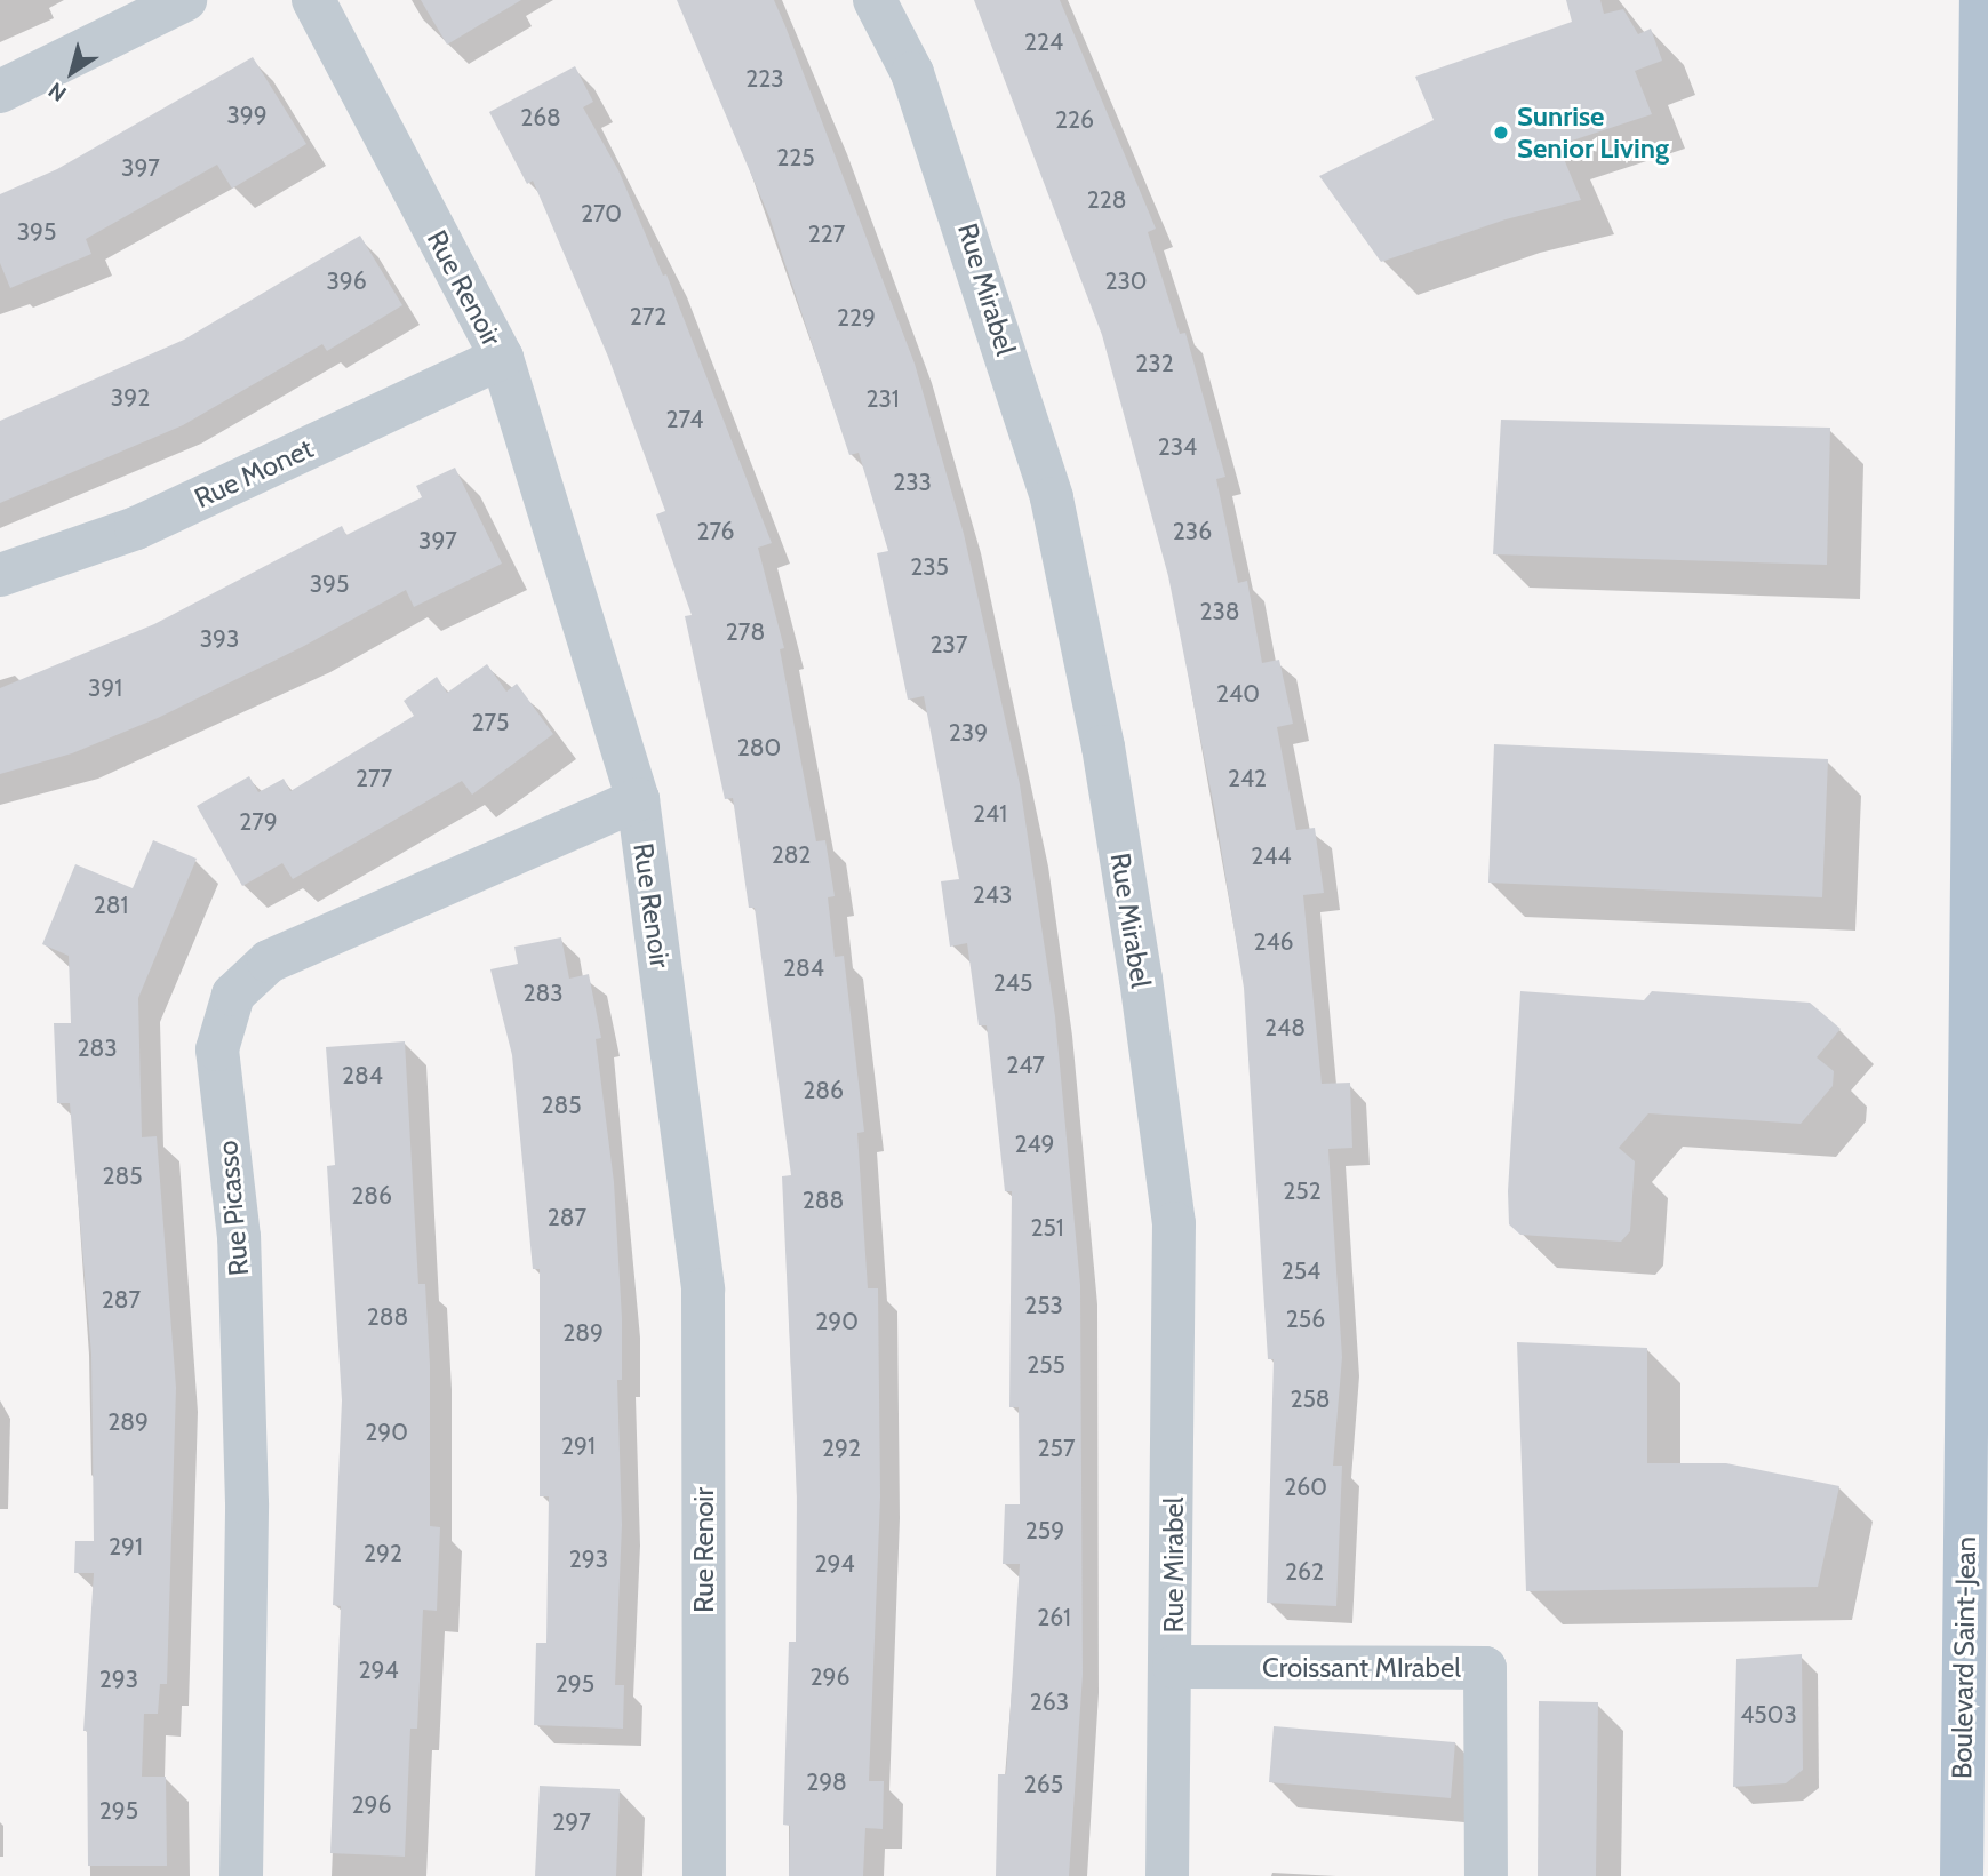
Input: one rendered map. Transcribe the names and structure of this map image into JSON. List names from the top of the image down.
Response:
{
  "streets": {
    "main road": ["Boulevard Saint-Jean"],
    "street": [
      "Rue Renoir",
      "Rue Mirabel",
      "Rue Monet",
      "Rue Picasso",
      "Croissant MIrabel"
    ]
  },
  "crossings": [
    ["Rue Renoir", "Rue Monet"],
    ["Rue Renoir", "Rue Picasso"],
    ["Rue Mirabel", "Croissant MIrabel"]
  ],
  "places": ["Sunrise Senior Living"],
  "house_numbers": [
    "224",
    "223",
    "399",
    "268",
    "226",
    "225",
    "397",
    "228",
    "270",
    "395",
    "227",
    "396",
    "230",
    "272",
    "229",
    "232",
    "392",
    "231",
    "274",
    "234",
    "233",
    "276",
    "236",
    "397",
    "235",
    "395",
    "238",
    "278",
    "393",
    "237",
    "391",
    "240",
    "275",
    "239",
    "280",
    "277",
    "242",
    "241",
    "279",
    "282",
    "244",
    "243",
    "281",
    "246",
    "284",
    "245",
    "283",
    "248",
    "283",
    "247",
    "284",
    "286",
    "285",
    "249",
    "285",
    "252",
    "286",
    "288",
    "287",
    "251",
    "254",
    "287",
    "253",
    "288",
    "256",
    "290",
    "289",
    "255",
    "258",
    "289",
    "290",
    "291",
    "292",
    "257",
    "260",
    "259",
    "291",
    "292",
    "293",
    "294",
    "262",
    "261",
    "294",
    "296",
    "293",
    "295",
    "263",
    "4503",
    "298",
    "265",
    "296",
    "295",
    "297"
  ],
  "north": "bottom left"
}
